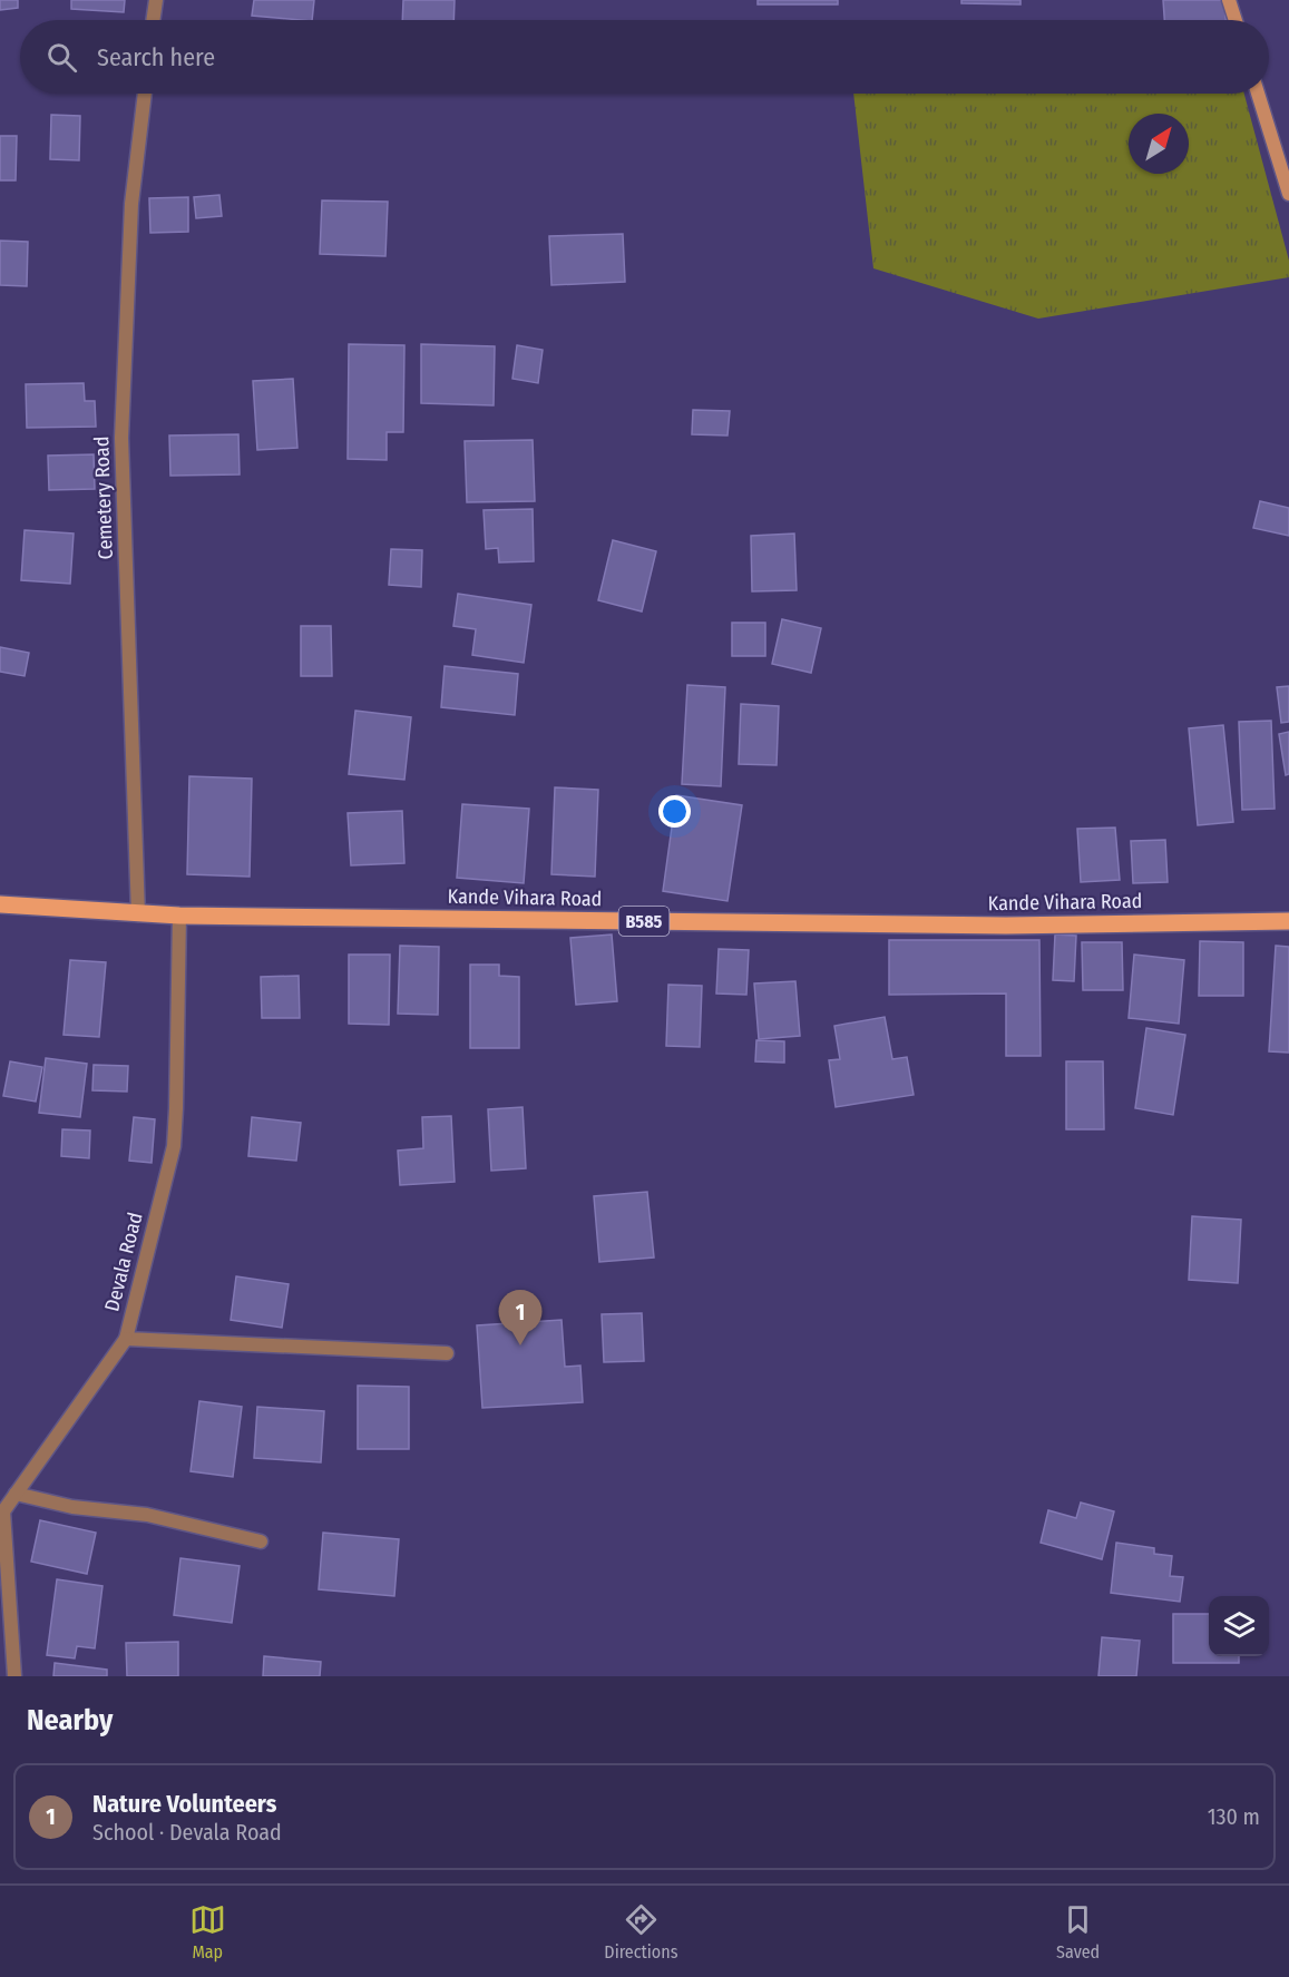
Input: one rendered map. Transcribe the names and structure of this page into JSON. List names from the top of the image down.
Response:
{
  "streets": {
    "main road": ["Kande Vihara Road", "B585"],
    "street": ["Cemetery Road", "Devala Road"]
  },
  "crossings": [
    ["Cemetery Road", "Kande Vihara Road"],
    ["Kande Vihara Road", "Devala Road"]
  ],
  "north": "top right",
  "page": {
    "search": "Search here",
    "pins": "1",
    "heading": "Nearby",
    "list": [
      {
        "mark": "1",
        "name": "Nature Volunteers",
        "note": "School · Devala Road",
        "value": "130 m"
      }
    ],
    "nav": ["Map", "Directions", "Saved"]
  }
}
